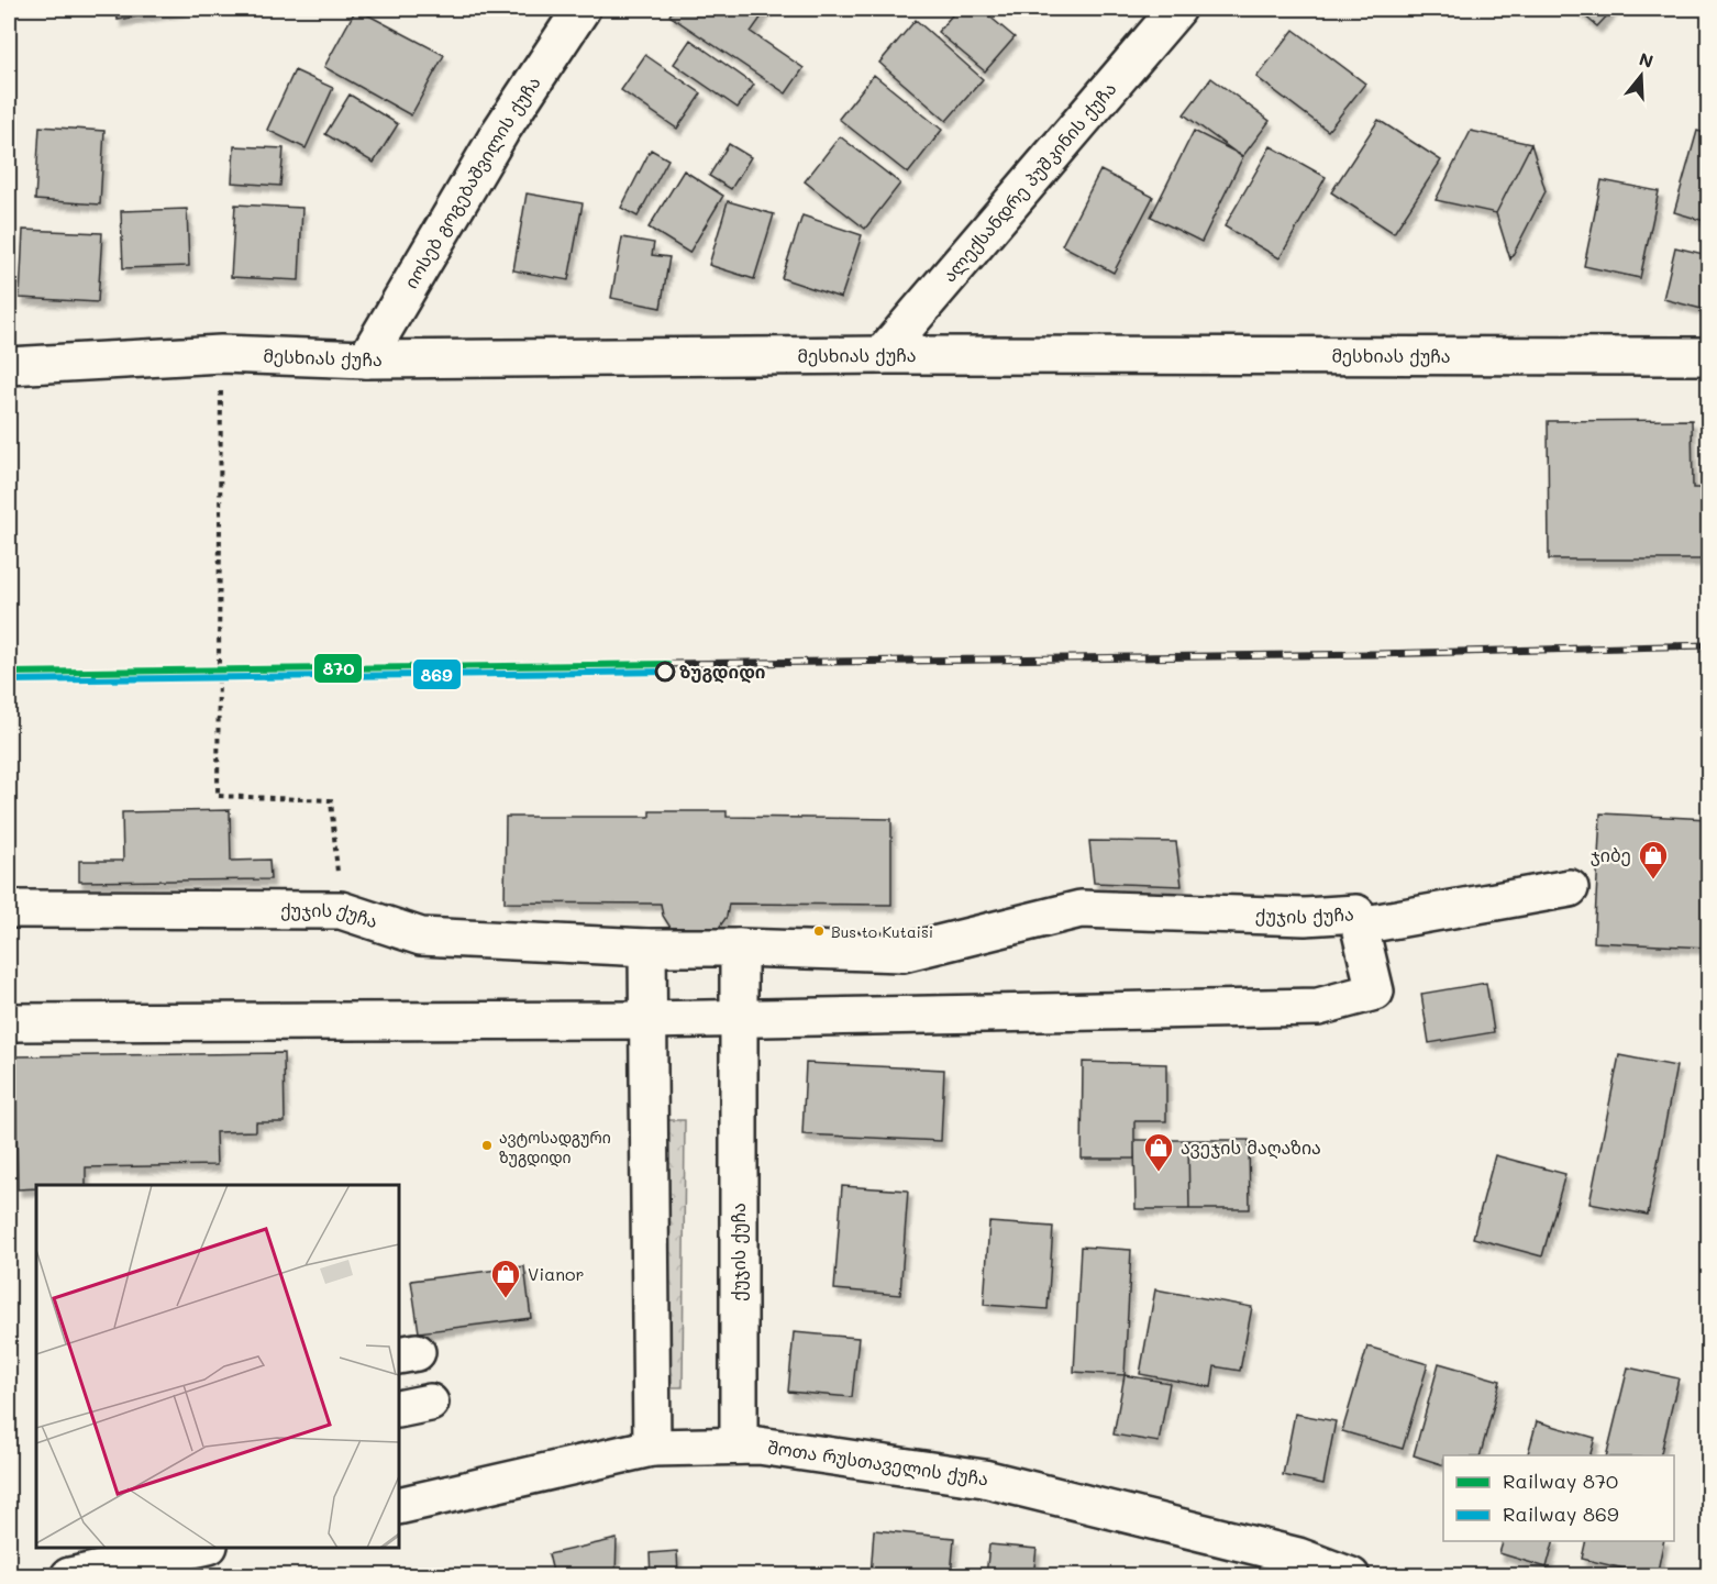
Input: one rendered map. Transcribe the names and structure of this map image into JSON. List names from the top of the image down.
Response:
{
  "streets": {
    "street": [
      "ალექსანდრე პუშკინის ქუჩა",
      "იოსებ გოგებაშვილის ქუჩა",
      "მესხიას ქუჩა",
      "ქუჯის ქუჩა",
      "შოთა რუსთაველის ქუჩა"
    ]
  },
  "crossings": [
    ["ალექსანდრე პუშკინის ქუჩა", "მესხიას ქუჩა"],
    ["იოსებ გოგებაშვილის ქუჩა", "მესხიას ქუჩა"],
    ["ქუჯის ქუჩა", "შოთა რუსთაველის ქუჩა"]
  ],
  "places": {
    "other": ["ზუგდიდი", "Bus to Kutaisi", "ავტოსადგური ზუგდიდი"],
    "shop": ["ჯიბე", "ავეჯის მაღაზია", "Vianor"]
  },
  "lines": ["rail line 870", "rail line 869"],
  "legend": ["Railway 870", "Railway 869"],
  "north": "top"
}
